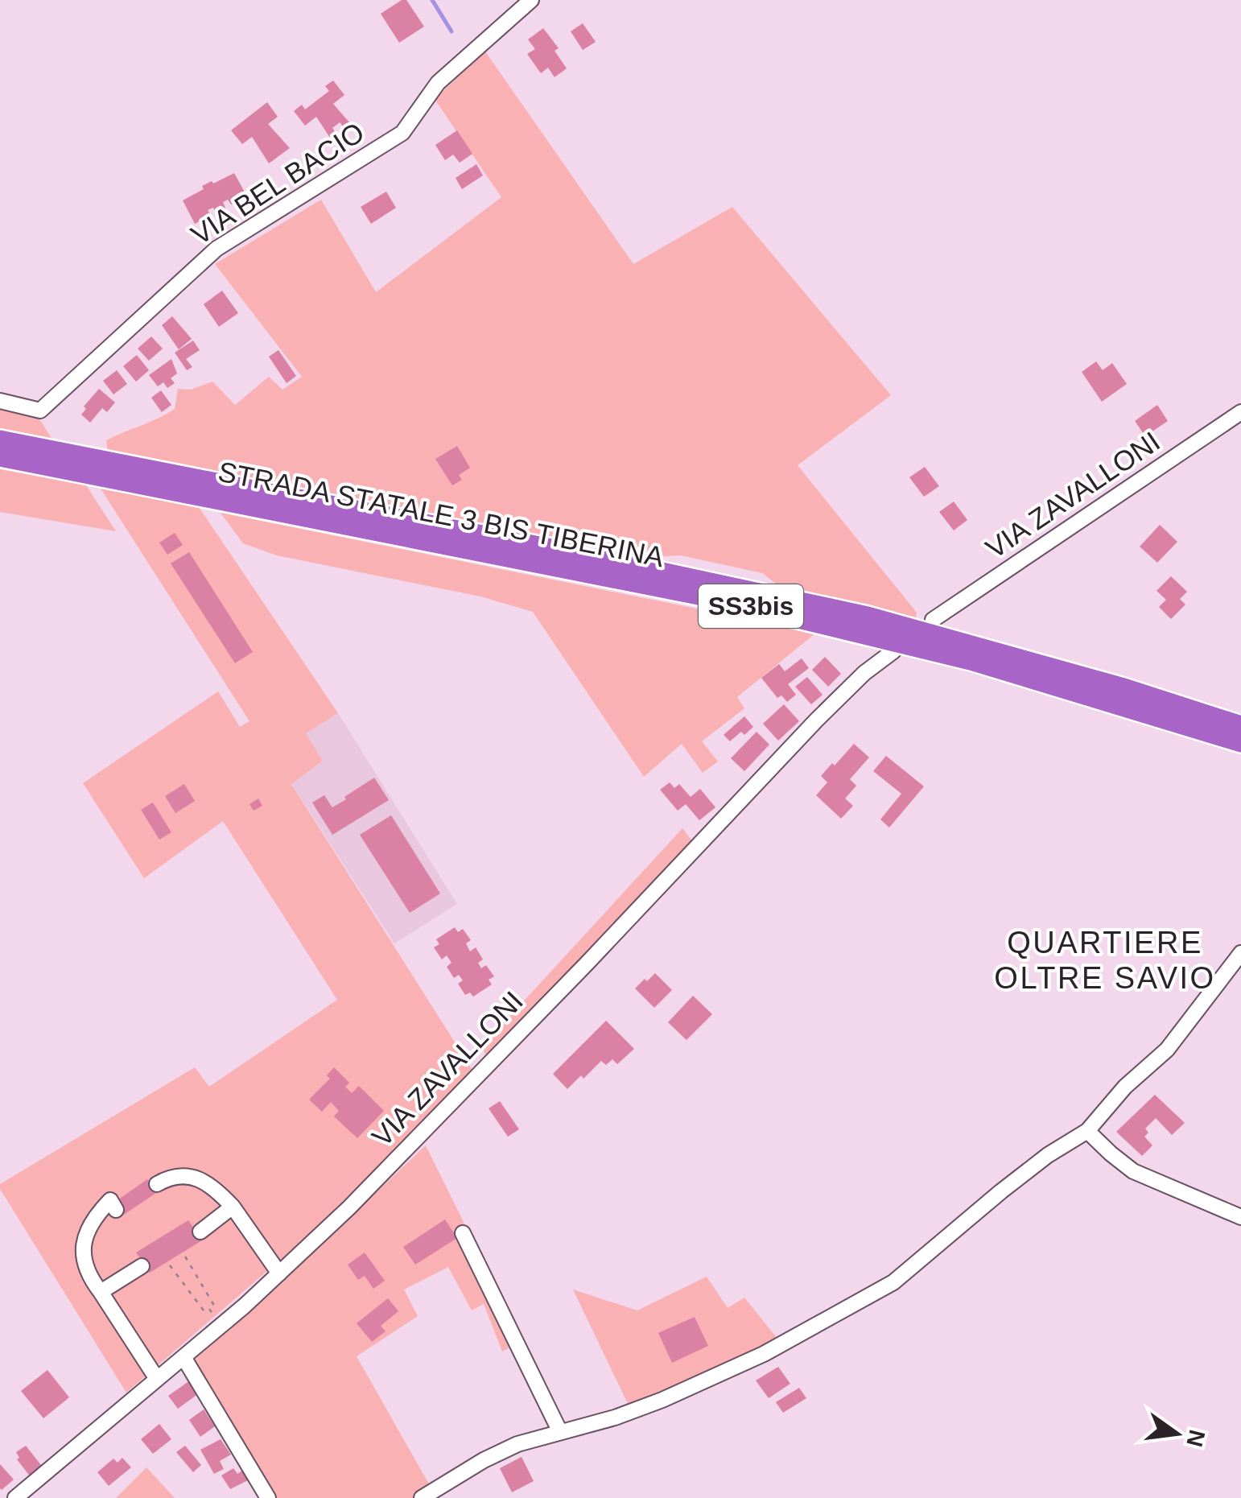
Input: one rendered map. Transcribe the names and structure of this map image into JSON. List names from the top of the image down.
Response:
{
  "streets": {
    "highway": ["STRADA STATALE 3 BIS TIBERINA", "SS3bis"],
    "street": ["VIA BEL BACIO", "VIA ZAVALLONI"]
  },
  "districts": ["QUARTIERE OLTRE SAVIO"],
  "north": "right"
}
